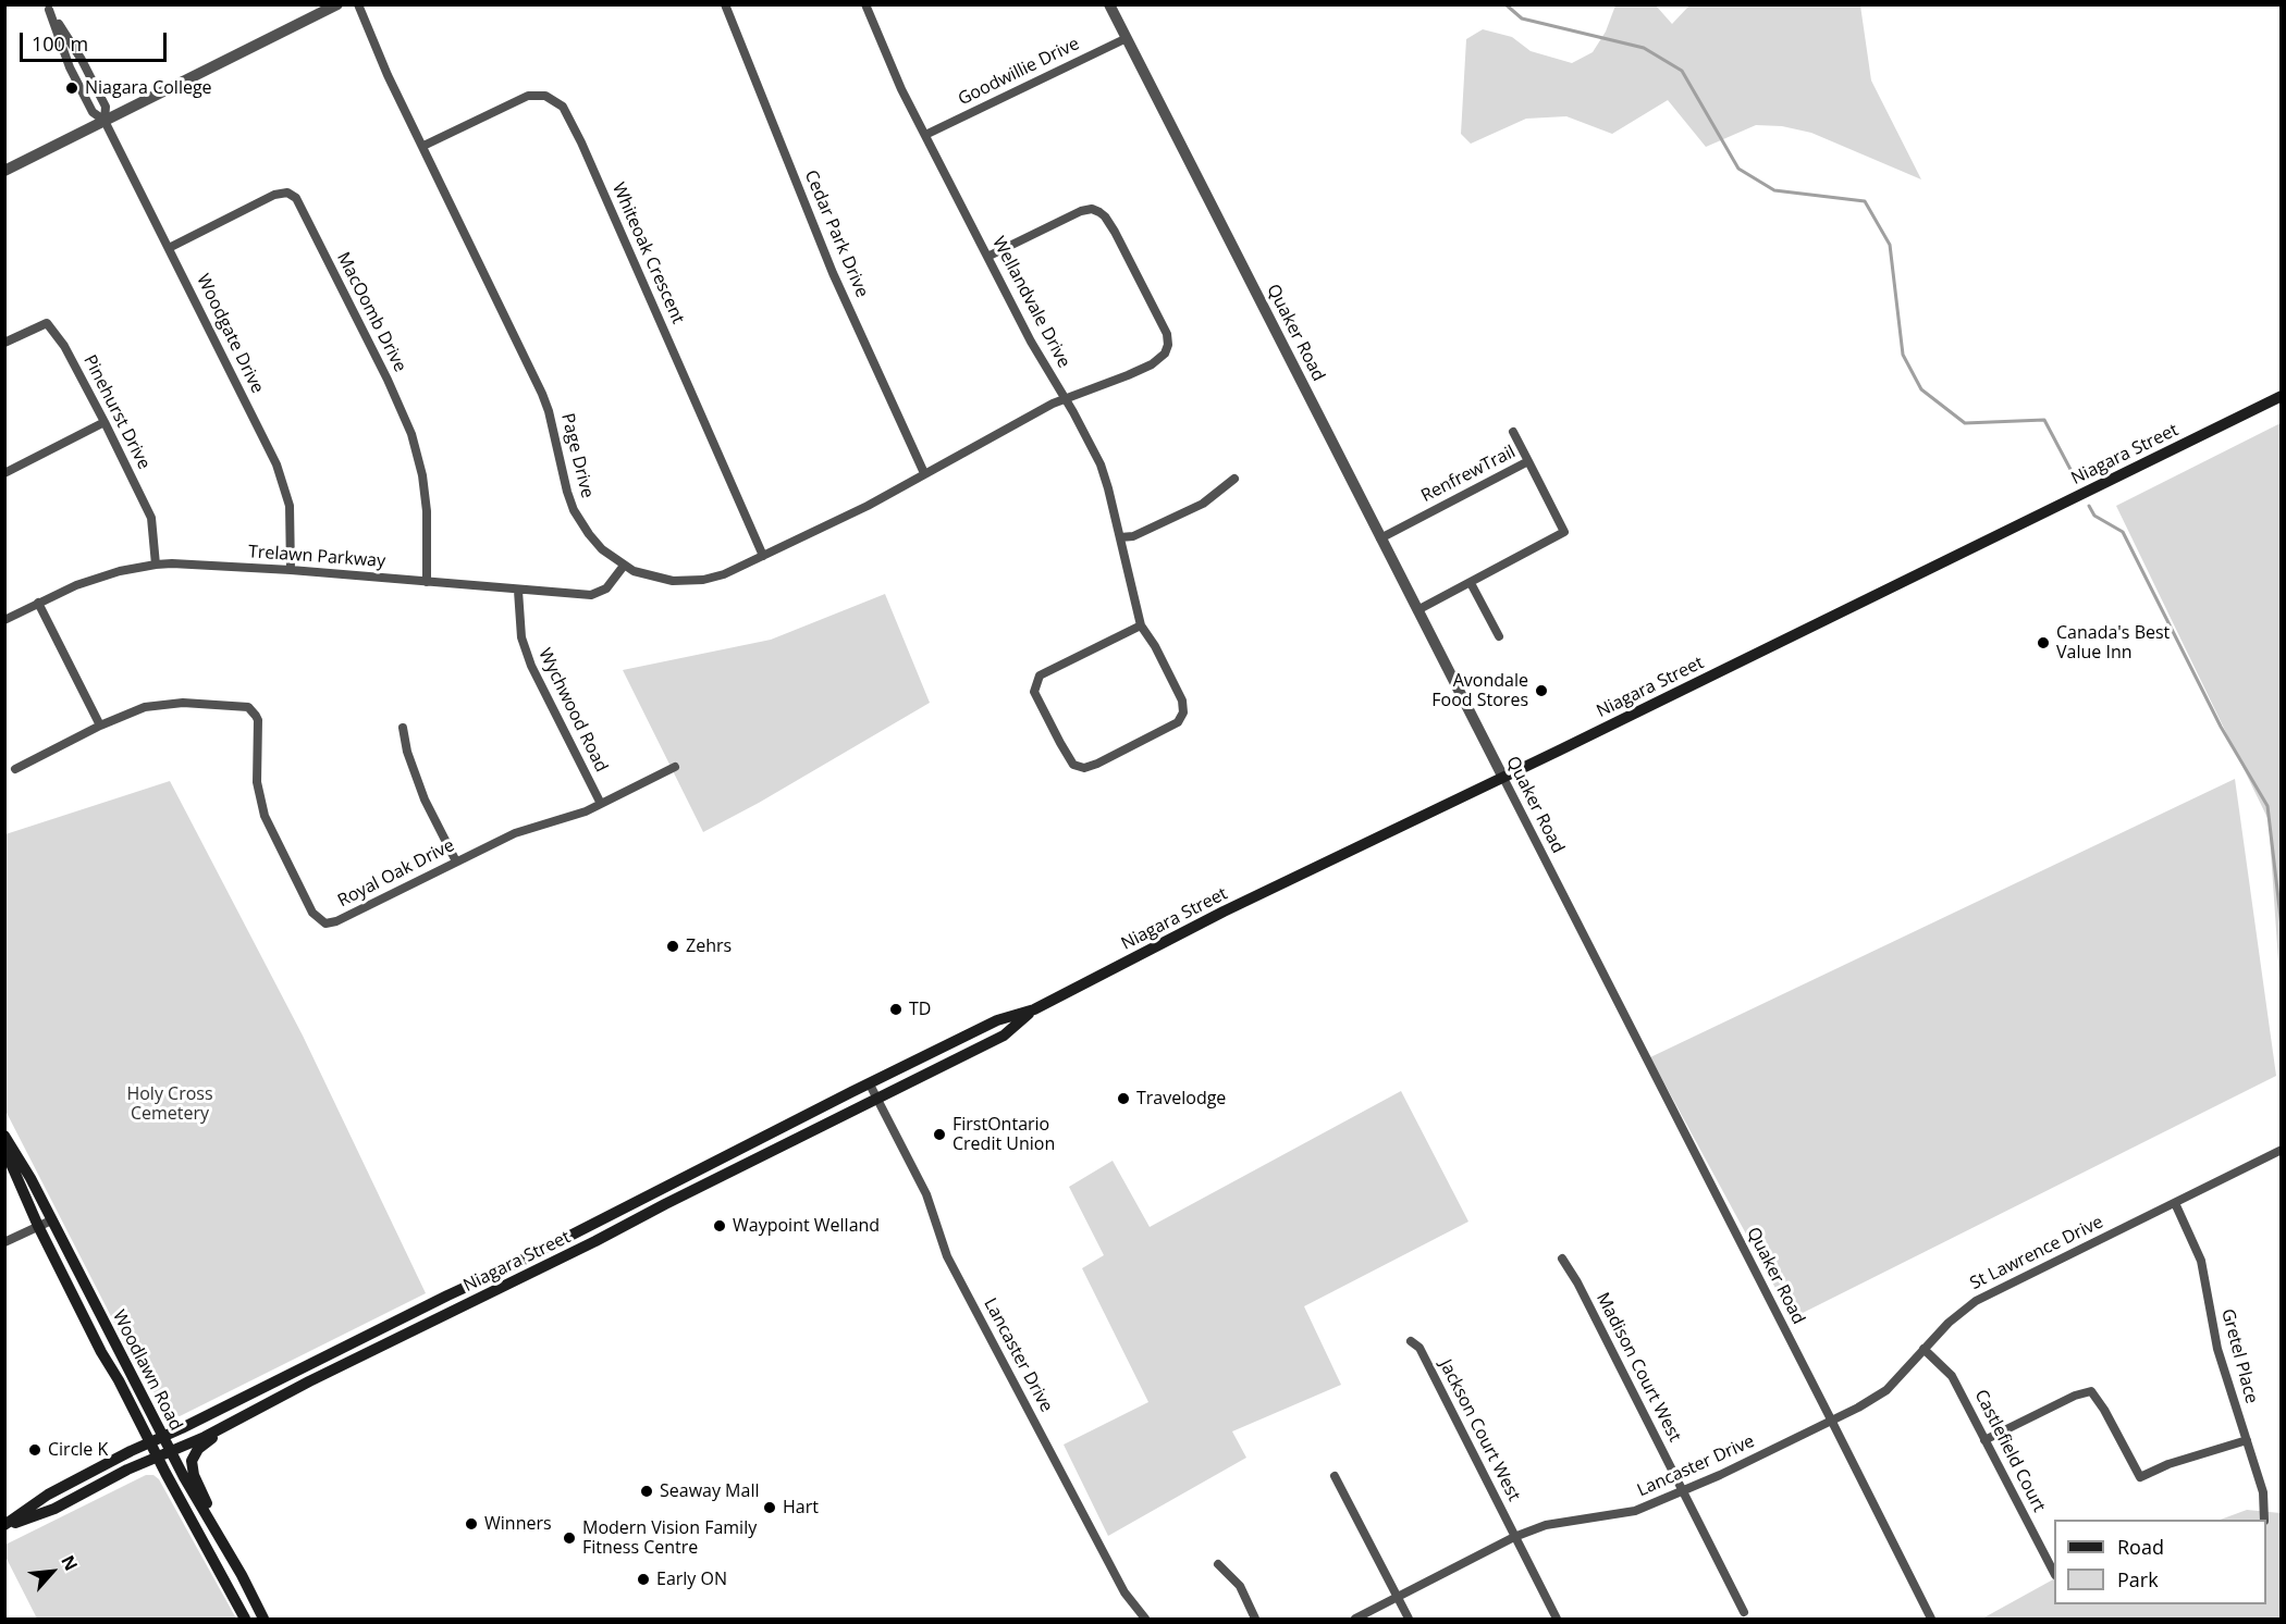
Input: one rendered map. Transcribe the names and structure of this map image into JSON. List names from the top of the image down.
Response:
{
  "streets": {
    "main road": ["Niagara Street", "Woodlawn Road"],
    "street": [
      "Goodwillie Drive",
      "Cedar Park Drive",
      "Whiteoak Crescent",
      "Wellandvale Drive",
      "MacOomb Drive",
      "Quaker Road",
      "Woodgate Drive",
      "Pinehurst Drive",
      "Page Drive",
      "RenfrewTrail",
      "Trelawn Parkway",
      "Wychwood Road",
      "Royal Oak Drive",
      "St Lawrence Drive",
      "Lancaster Drive",
      "Gretel Place",
      "Madison Court West",
      "Jackson Court West",
      "Castlefield Court"
    ]
  },
  "crossings": [
    ["Goodwillie Drive", "Wellandvale Drive"],
    ["Goodwillie Drive", "Quaker Road"],
    ["Cedar Park Drive", "Page Drive"],
    ["Whiteoak Crescent", "Page Drive"],
    ["Wellandvale Drive", "Page Drive"],
    ["MacOomb Drive", "Woodgate Drive"],
    ["MacOomb Drive", "Trelawn Parkway"],
    ["Quaker Road", "Niagara Street"],
    ["Quaker Road", "RenfrewTrail"],
    ["Quaker Road", "St Lawrence Drive"],
    ["Quaker Road", "Lancaster Drive"],
    ["Woodgate Drive", "Trelawn Parkway"],
    ["Pinehurst Drive", "Trelawn Parkway"],
    ["Niagara Street", "Lancaster Drive"],
    ["Niagara Street", "Woodlawn Road"],
    ["Page Drive", "Trelawn Parkway"],
    ["Trelawn Parkway", "Wychwood Road"],
    ["Wychwood Road", "Royal Oak Drive"],
    ["St Lawrence Drive", "Lancaster Drive"],
    ["St Lawrence Drive", "Gretel Place"],
    ["St Lawrence Drive", "Castlefield Court"],
    ["Lancaster Drive", "Madison Court West"],
    ["Lancaster Drive", "Jackson Court West"]
  ],
  "parks": ["Holy Cross Cemetery"],
  "places": [
    "Niagara College",
    "Canada's Best Value Inn",
    "Avondale Food Stores",
    "Zehrs",
    "TD",
    "Travelodge",
    "FirstOntario Credit Union",
    "Waypoint Welland",
    "Circle K",
    "Seaway Mall",
    "Hart",
    "Winners",
    "Modern Vision Family Fitness Centre",
    "Early ON"
  ],
  "legend": ["Road", "Park"],
  "scale_bar": "100 m",
  "north": "top right"
}
